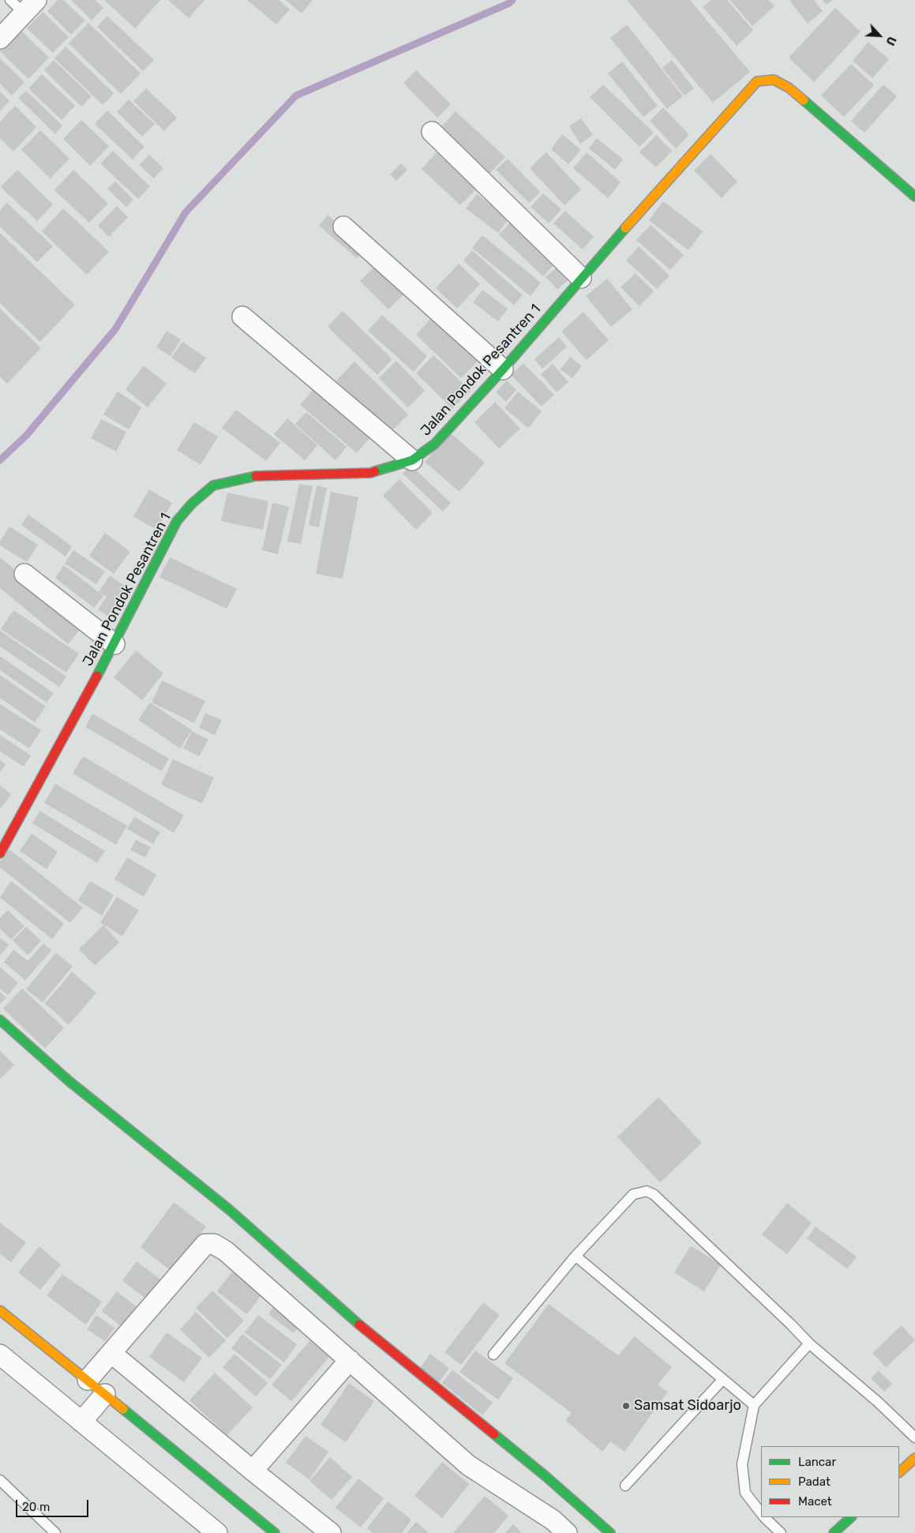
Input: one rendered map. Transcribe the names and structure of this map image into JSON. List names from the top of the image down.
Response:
{
  "streets": {
    "street": ["Jalan Pondok Pesantren 1"]
  },
  "places": ["Samsat Sidoarjo"],
  "legend": ["Lancar", "Padat", "Macet"],
  "scale_bar": "20 m",
  "north": "bottom right"
}
